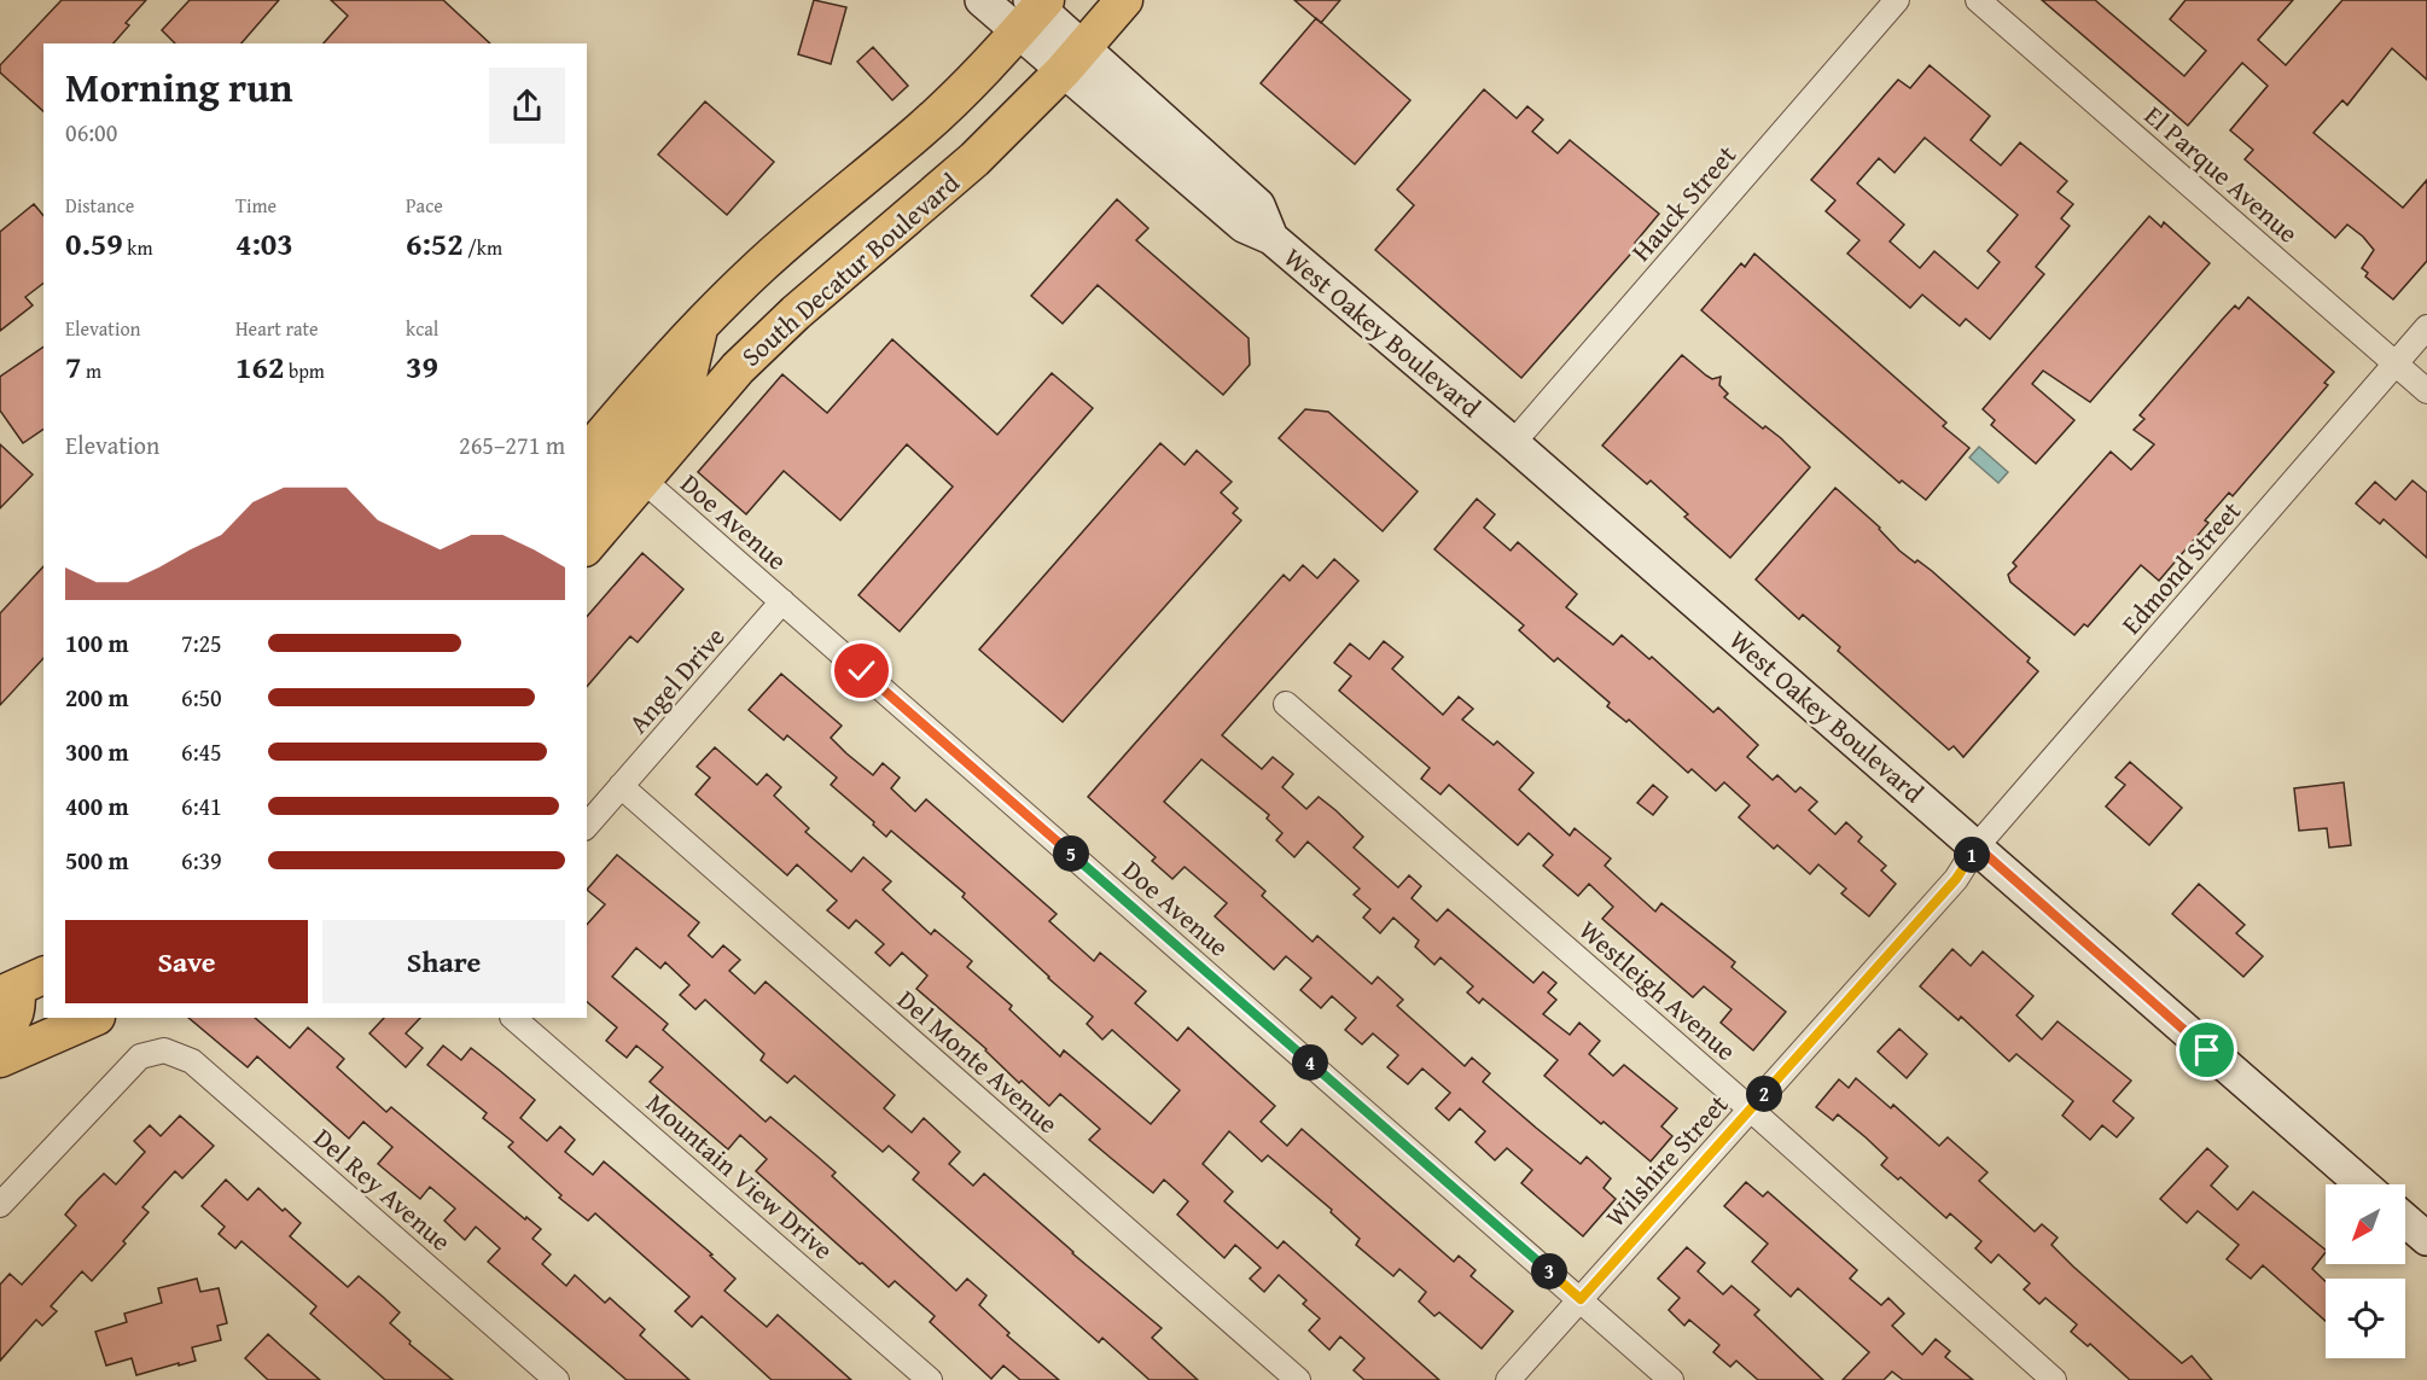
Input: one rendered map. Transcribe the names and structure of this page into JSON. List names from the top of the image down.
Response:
{
  "streets": {
    "main road": ["South Decatur Boulevard", "West Oakey Boulevard"],
    "street": [
      "El Parque Avenue",
      "Hauck Street",
      "Doe Avenue",
      "Edmond Street",
      "Angel Drive",
      "Westleigh Avenue",
      "Del Monte Avenue",
      "Wilshire Street",
      "Mountain View Drive",
      "Del Rey Avenue"
    ]
  },
  "crossings": [
    ["El Parque Avenue", "Edmond Street"],
    ["Hauck Street", "West Oakey Boulevard"],
    ["South Decatur Boulevard", "West Oakey Boulevard"],
    ["South Decatur Boulevard", "Doe Avenue"],
    ["West Oakey Boulevard", "Edmond Street"],
    ["West Oakey Boulevard", "Wilshire Street"],
    ["Doe Avenue", "Angel Drive"],
    ["Doe Avenue", "Wilshire Street"],
    ["Edmond Street", "Wilshire Street"],
    ["Angel Drive", "Del Monte Avenue"],
    ["Westleigh Avenue", "Wilshire Street"]
  ],
  "north": "bottom left",
  "page": {
    "heading": ["Morning run", "06:00"],
    "stats": [
      ["Distance", "0.59 km"],
      ["Time", "4:03"],
      ["Pace", "6:52 /km"],
      ["Elevation", "7 m"],
      ["Heart rate", "162 bpm"],
      ["kcal", "39"]
    ],
    "chart": ["Elevation", "265–271 m"],
    "list": [
      {
        "name": "100 m",
        "note": "7:25"
      },
      {
        "name": "200 m",
        "note": "6:50"
      },
      {
        "name": "300 m",
        "note": "6:45"
      },
      {
        "name": "400 m",
        "note": "6:41"
      },
      {
        "name": "500 m",
        "note": "6:39"
      }
    ],
    "pins": [
      "5",
      "1",
      "4",
      "2",
      "3"
    ],
    "buttons": ["Save", "Share"]
  }
}
